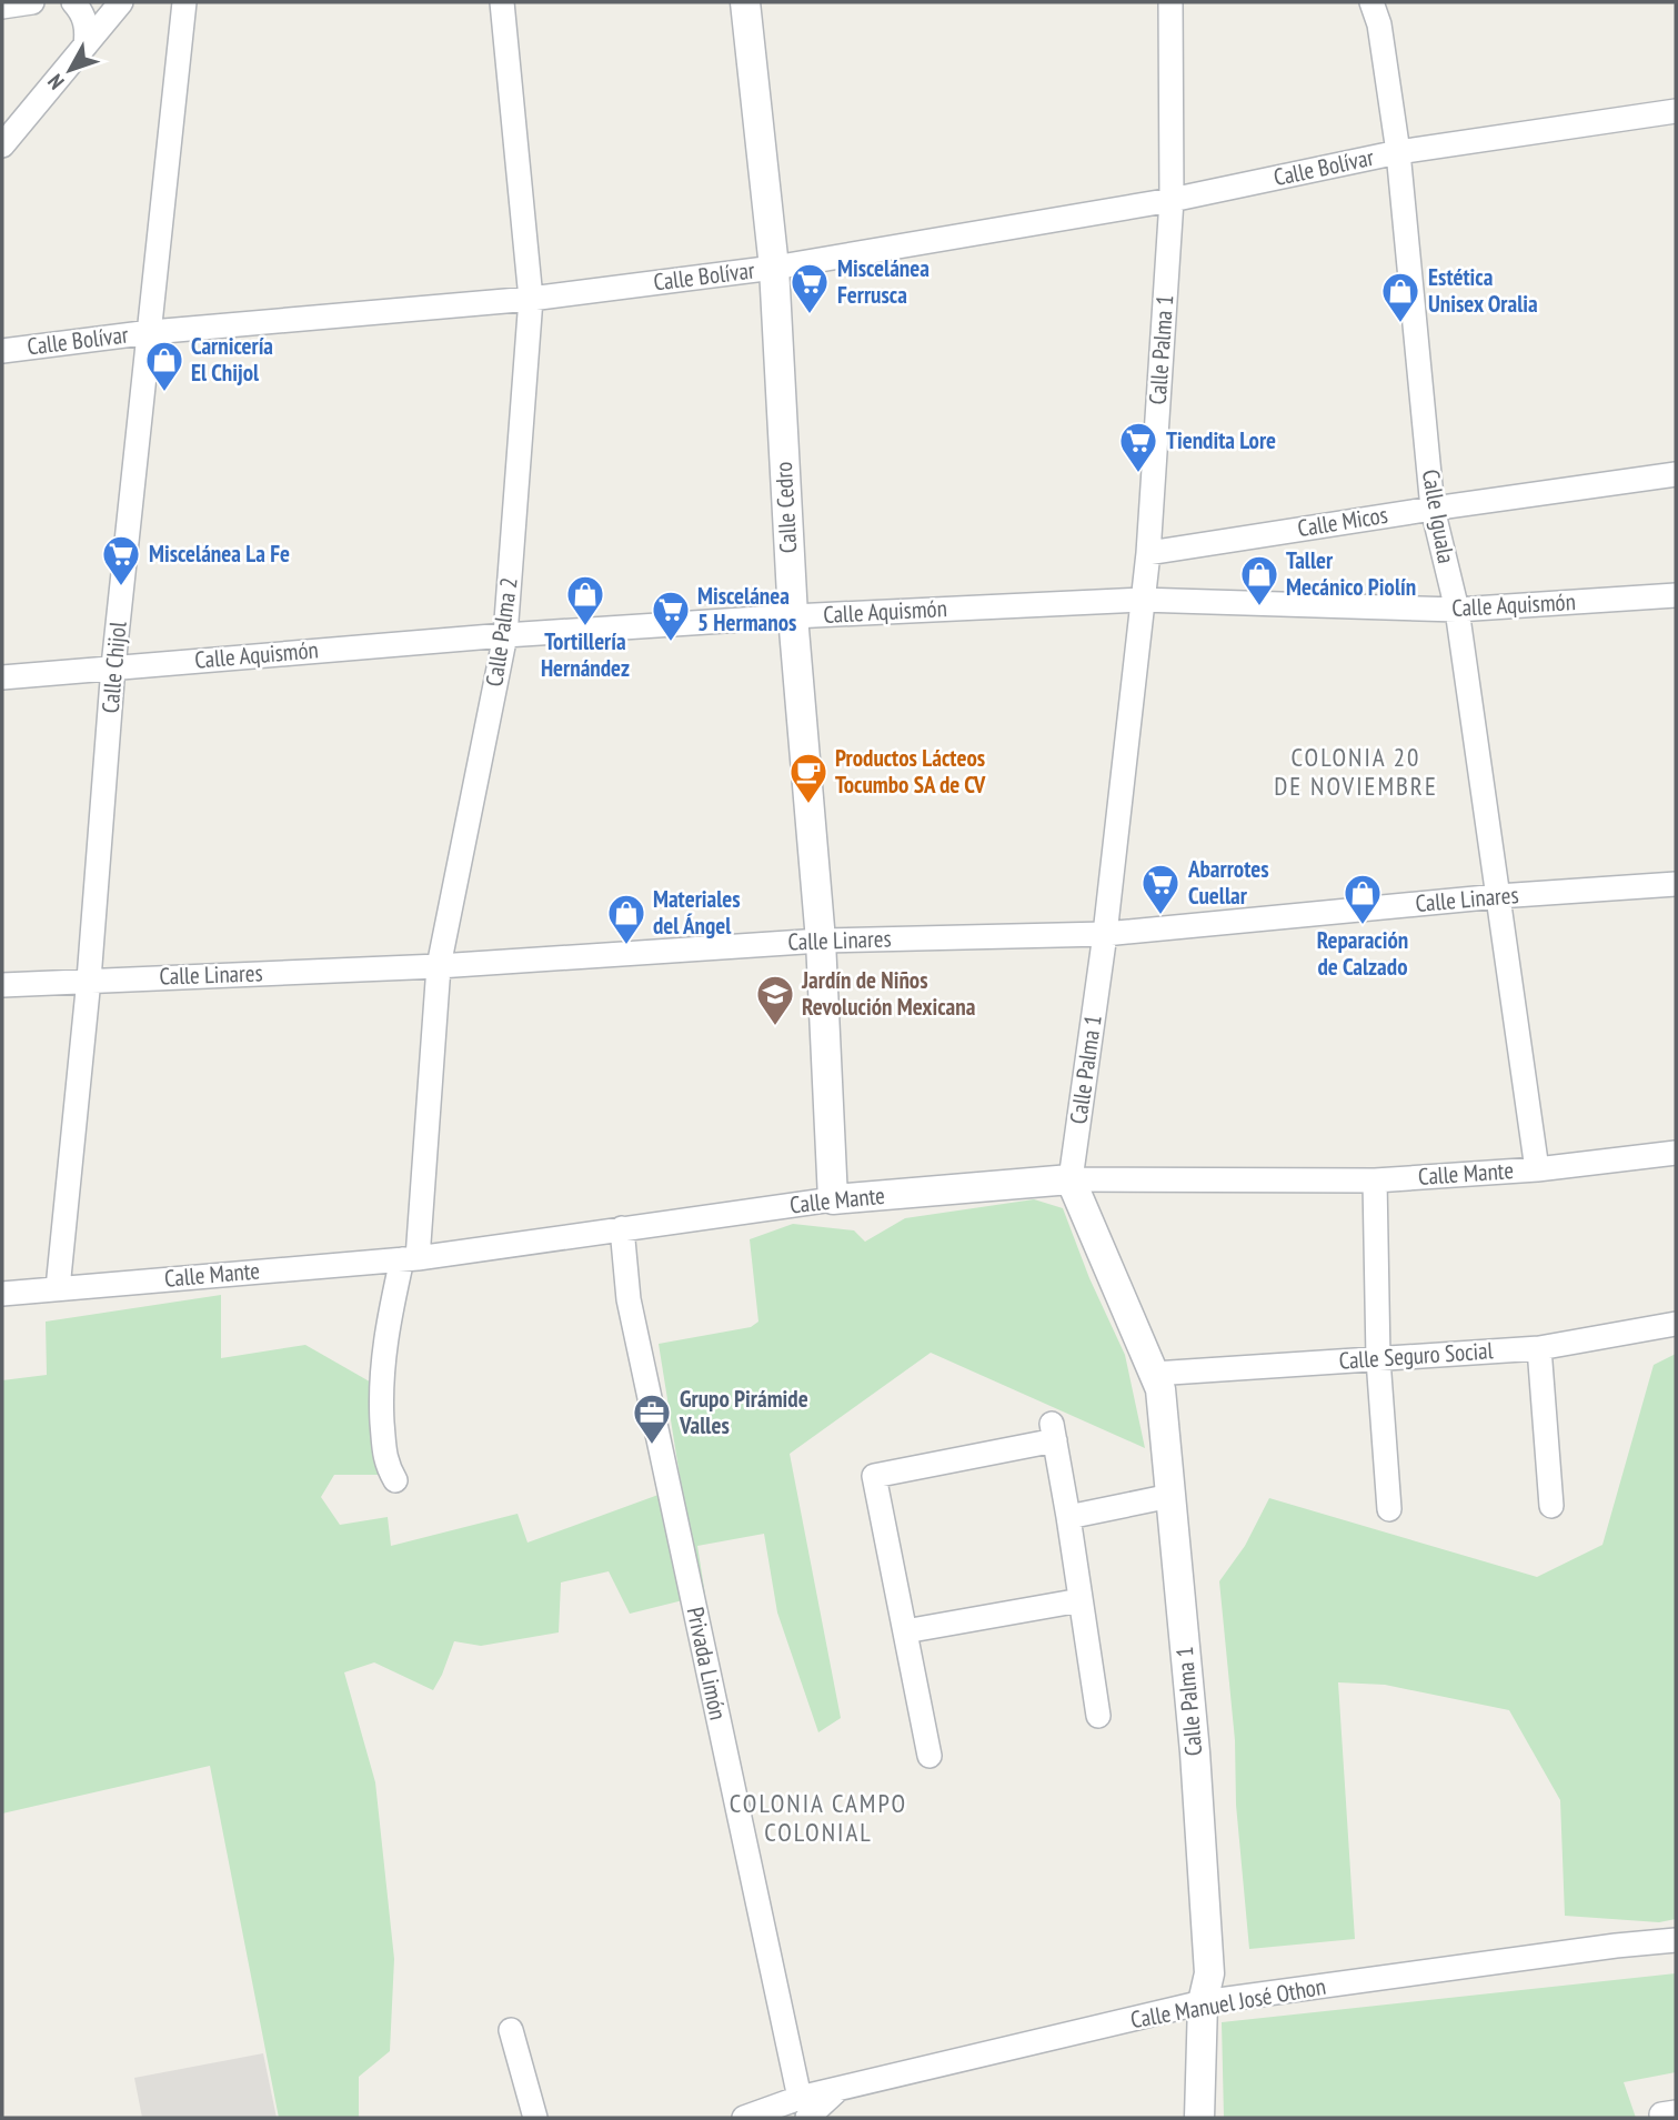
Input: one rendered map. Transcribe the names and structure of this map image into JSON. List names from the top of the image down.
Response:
{
  "streets": {
    "street": [
      "Calle Bolívar",
      "Calle Palma 1",
      "Calle Cedro",
      "Calle Iguala",
      "Calle Micos",
      "Calle Aquismón",
      "Calle Palma 2",
      "Calle Chijol",
      "Calle Linares",
      "Calle Mante",
      "Calle Seguro Social",
      "Privada Limón",
      "Calle Manuel José Othon"
    ]
  },
  "crossings": [
    ["Calle Bolívar", "Calle Palma 1"],
    ["Calle Bolívar", "Calle Cedro"],
    ["Calle Bolívar", "Calle Iguala"],
    ["Calle Bolívar", "Calle Palma 2"],
    ["Calle Bolívar", "Calle Chijol"],
    ["Calle Palma 1", "Calle Micos"],
    ["Calle Palma 1", "Calle Aquismón"],
    ["Calle Palma 1", "Calle Linares"],
    ["Calle Palma 1", "Calle Mante"],
    ["Calle Palma 1", "Calle Seguro Social"],
    ["Calle Palma 1", "Calle Manuel José Othon"],
    ["Calle Cedro", "Calle Aquismón"],
    ["Calle Cedro", "Calle Linares"],
    ["Calle Cedro", "Calle Mante"],
    ["Calle Iguala", "Calle Micos"],
    ["Calle Iguala", "Calle Aquismón"],
    ["Calle Iguala", "Calle Linares"],
    ["Calle Iguala", "Calle Mante"],
    ["Calle Aquismón", "Calle Palma 2"],
    ["Calle Aquismón", "Calle Chijol"],
    ["Calle Palma 2", "Calle Linares"],
    ["Calle Palma 2", "Calle Mante"],
    ["Calle Chijol", "Calle Linares"],
    ["Calle Chijol", "Calle Mante"],
    ["Calle Mante", "Privada Limón"],
    ["Privada Limón", "Calle Manuel José Othon"]
  ],
  "districts": ["COLONIA 20 DE NOVIEMBRE", "COLONIA CAMPO COLONIAL"],
  "places": {
    "supermarket": [
      "Miscelánea Ferrusca",
      "Tiendita Lore",
      "Miscelánea La Fe",
      "Miscelánea 5 Hermanos",
      "Abarrotes Cuellar"
    ],
    "shop": [
      "Estética Unisex Oralia",
      "Carnicería El Chijol",
      "Taller Mecánico Piolín",
      "Tortillería Hernández",
      "Reparación de Calzado",
      "Materiales del Ángel"
    ],
    "cafe": ["Productos Lácteos Tocumbo SA de CV"],
    "school or university": ["Jardín de Niños Revolución Mexicana"],
    "office": ["Grupo Pirámide Valles"]
  },
  "north": "bottom left"
}
